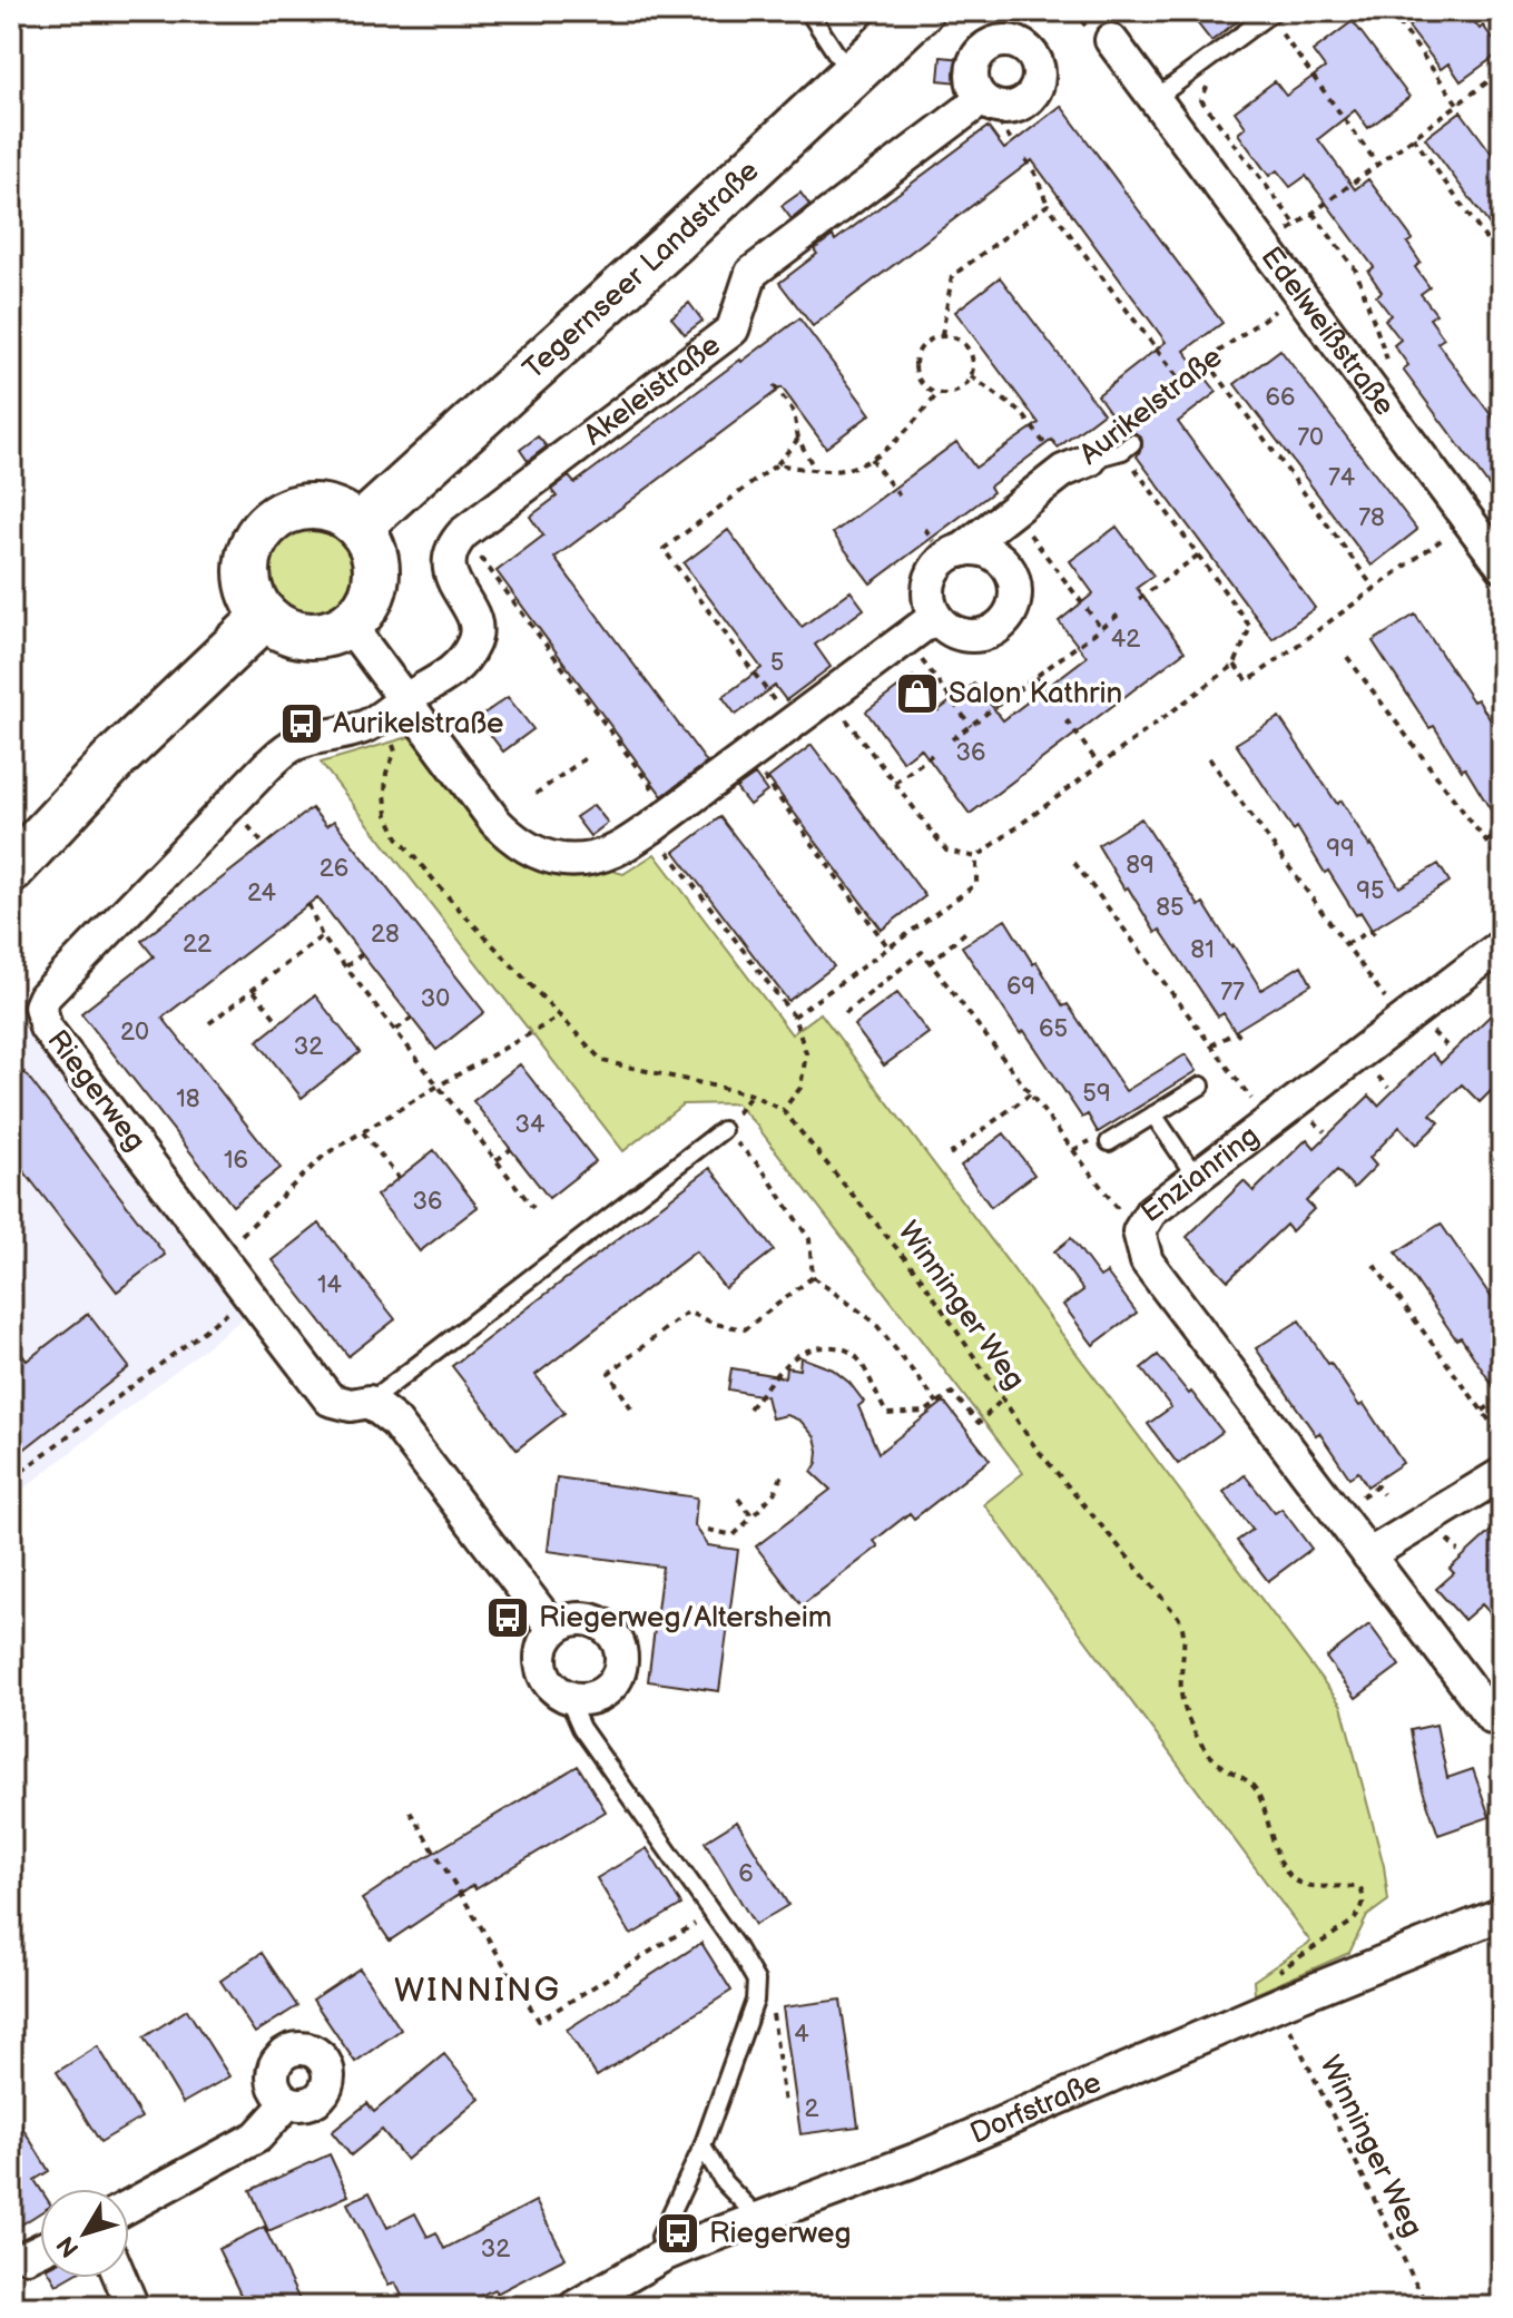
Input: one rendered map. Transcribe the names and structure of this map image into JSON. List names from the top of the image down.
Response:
{
  "streets": {
    "main road": ["Tegernseer Landstraße"],
    "street": [
      "Edelweißstraße",
      "Akeleistraße",
      "Aurikelstraße",
      "Riegerweg",
      "Enzianring",
      "Dorfstraße"
    ],
    "path": ["Winninger Weg"]
  },
  "crossings": [
    ["Edelweißstraße", "Aurikelstraße"],
    ["Riegerweg", "Winninger Weg"],
    ["Winninger Weg", "Dorfstraße"]
  ],
  "districts": ["WINNING"],
  "places": {
    "shop": ["Salon Kathrin"],
    "bus stop": ["Aurikelstraße", "Riegerweg/Altersheim", "Riegerweg"]
  },
  "house_numbers": [
    "66",
    "70",
    "74",
    "78",
    "42",
    "5",
    "36",
    "99",
    "89",
    "26",
    "95",
    "24",
    "85",
    "28",
    "22",
    "81",
    "69",
    "77",
    "30",
    "65",
    "20",
    "32",
    "59",
    "18",
    "34",
    "16",
    "36",
    "14",
    "6",
    "4",
    "2",
    "32"
  ],
  "north": "bottom left"
}
